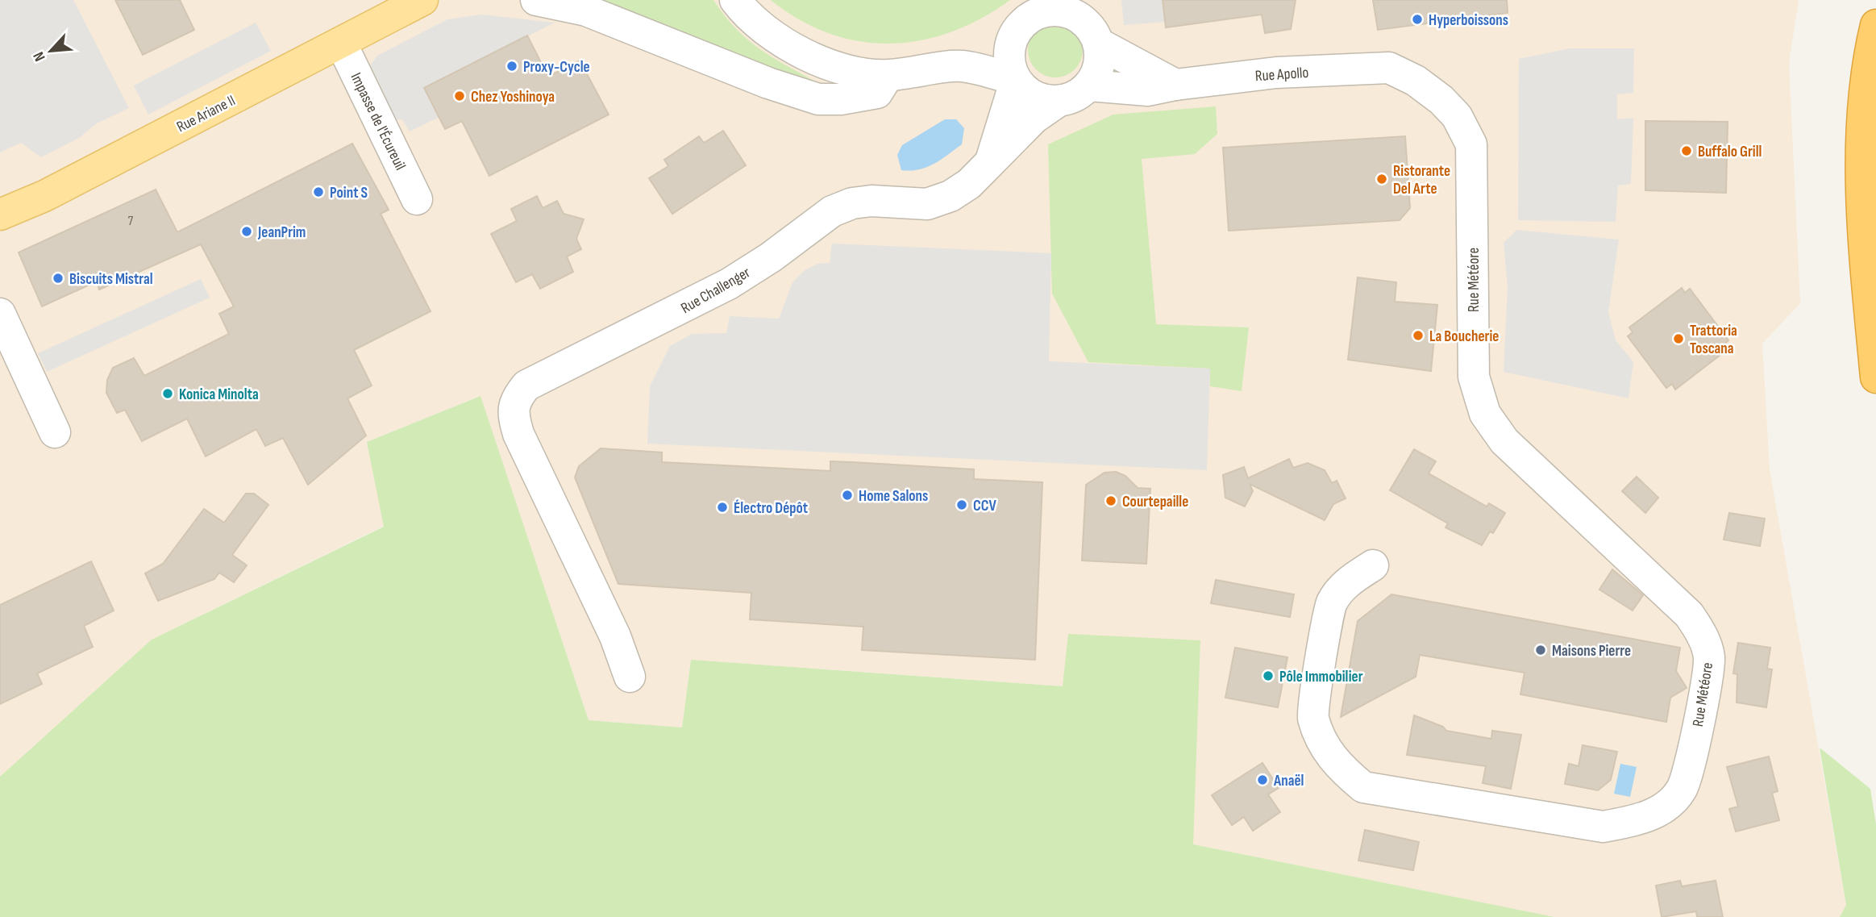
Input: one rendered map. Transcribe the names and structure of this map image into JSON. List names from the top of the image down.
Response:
{
  "streets": {
    "main road": ["Rue Ariane II"],
    "street": [
      "Rue Apollo",
      "Impasse de l'Écureuil",
      "Rue Météore",
      "Rue Challenger"
    ]
  },
  "crossings": [
    ["Rue Apollo", "Rue Météore"],
    ["Rue Apollo", "Rue Challenger"],
    ["Rue Ariane II", "Impasse de l'Écureuil"]
  ],
  "places": [
    "Hyperboissons",
    "Proxy-Cycle",
    "Chez Yoshinoya",
    "Buffalo Grill",
    "Ristorante Del Arte",
    "Point S",
    "JeanPrim",
    "Biscuits Mistral",
    "La Boucherie",
    "Trattoria Toscana",
    "Konica Minolta",
    "Home Salons",
    "Courtepaille",
    "CCV",
    "Électro Dépôt",
    "Maisons Pierre",
    "Pôle Immobilier",
    "Anaël"
  ],
  "house_numbers": ["7"],
  "north": "bottom left"
}
